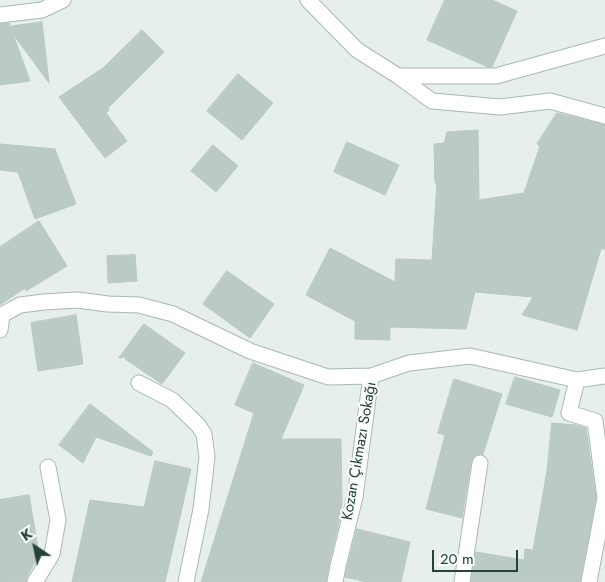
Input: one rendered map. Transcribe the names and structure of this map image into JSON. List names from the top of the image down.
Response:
{
  "streets": {
    "street": ["Kozan Çıkmazı Sokağı"]
  },
  "scale_bar": "20 m",
  "north": "top left"
}
